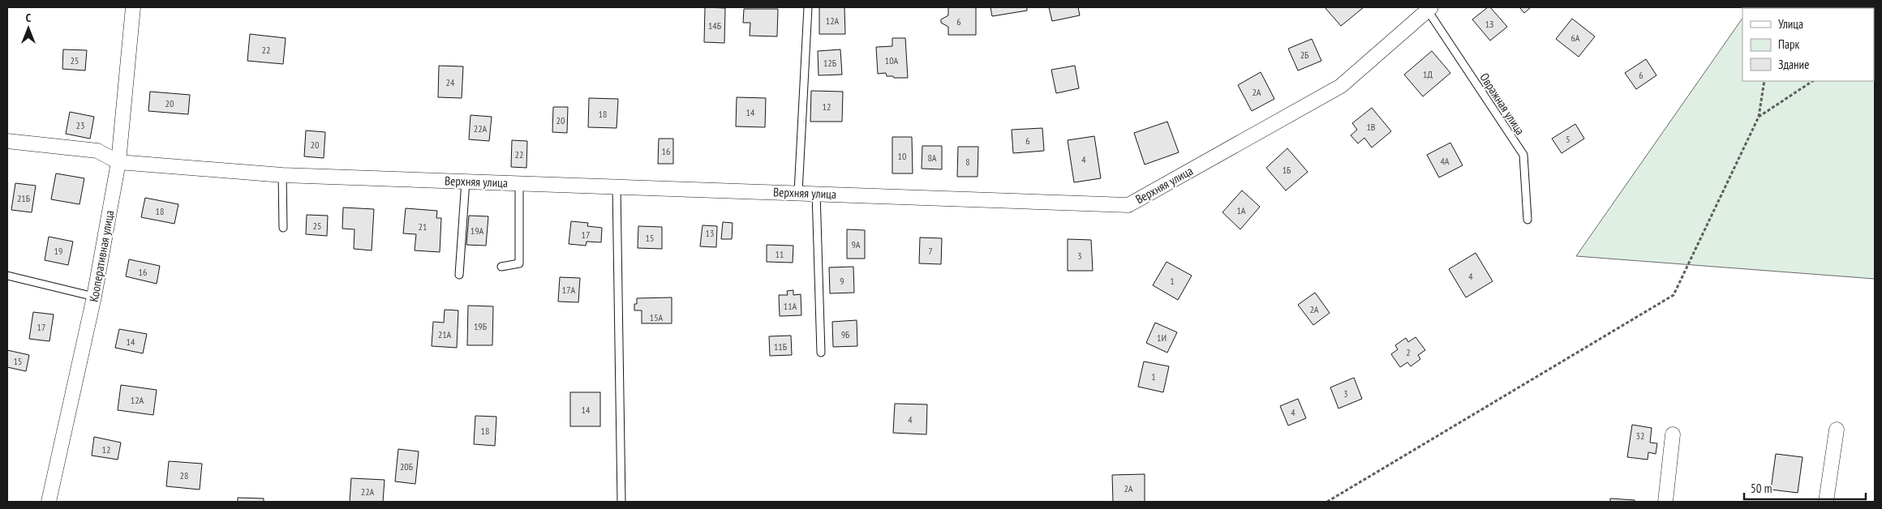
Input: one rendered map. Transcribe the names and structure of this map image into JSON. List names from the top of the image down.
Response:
{
  "streets": {
    "street": ["Верхняя улица", "Кооперативная улица"],
    "lane": ["Овражная улица"]
  },
  "crossings": [
    ["Овражная улица", "Верхняя улица"],
    ["Верхняя улица", "Кооперативная улица"]
  ],
  "house_numbers": [
    "12А",
    "6",
    "1З",
    "14Б",
    "6А",
    "22",
    "2Б",
    "25",
    "10А",
    "12Б",
    "1Д",
    "6",
    "24",
    "2А",
    "20",
    "12",
    "14",
    "18",
    "20",
    "23",
    "1В",
    "22А",
    "5",
    "6",
    "20",
    "16",
    "22",
    "10",
    "8А",
    "4",
    "4А",
    "8",
    "1Б",
    "21Б",
    "1А",
    "18",
    "25",
    "21",
    "19А",
    "13",
    "17",
    "15",
    "9А",
    "19",
    "7",
    "11",
    "3",
    "16",
    "4",
    "9",
    "1",
    "17А",
    "11А",
    "2А",
    "15А",
    "19Б",
    "17",
    "21А",
    "9Б",
    "1И",
    "14",
    "11Б",
    "2",
    "15",
    "1",
    "3",
    "12А",
    "14",
    "4",
    "4",
    "18",
    "32",
    "12",
    "20Б",
    "28",
    "2А",
    "22А"
  ],
  "legend": ["Улица", "Парк", "Здание"],
  "scale_bar": "50 m",
  "north": "top"
}
